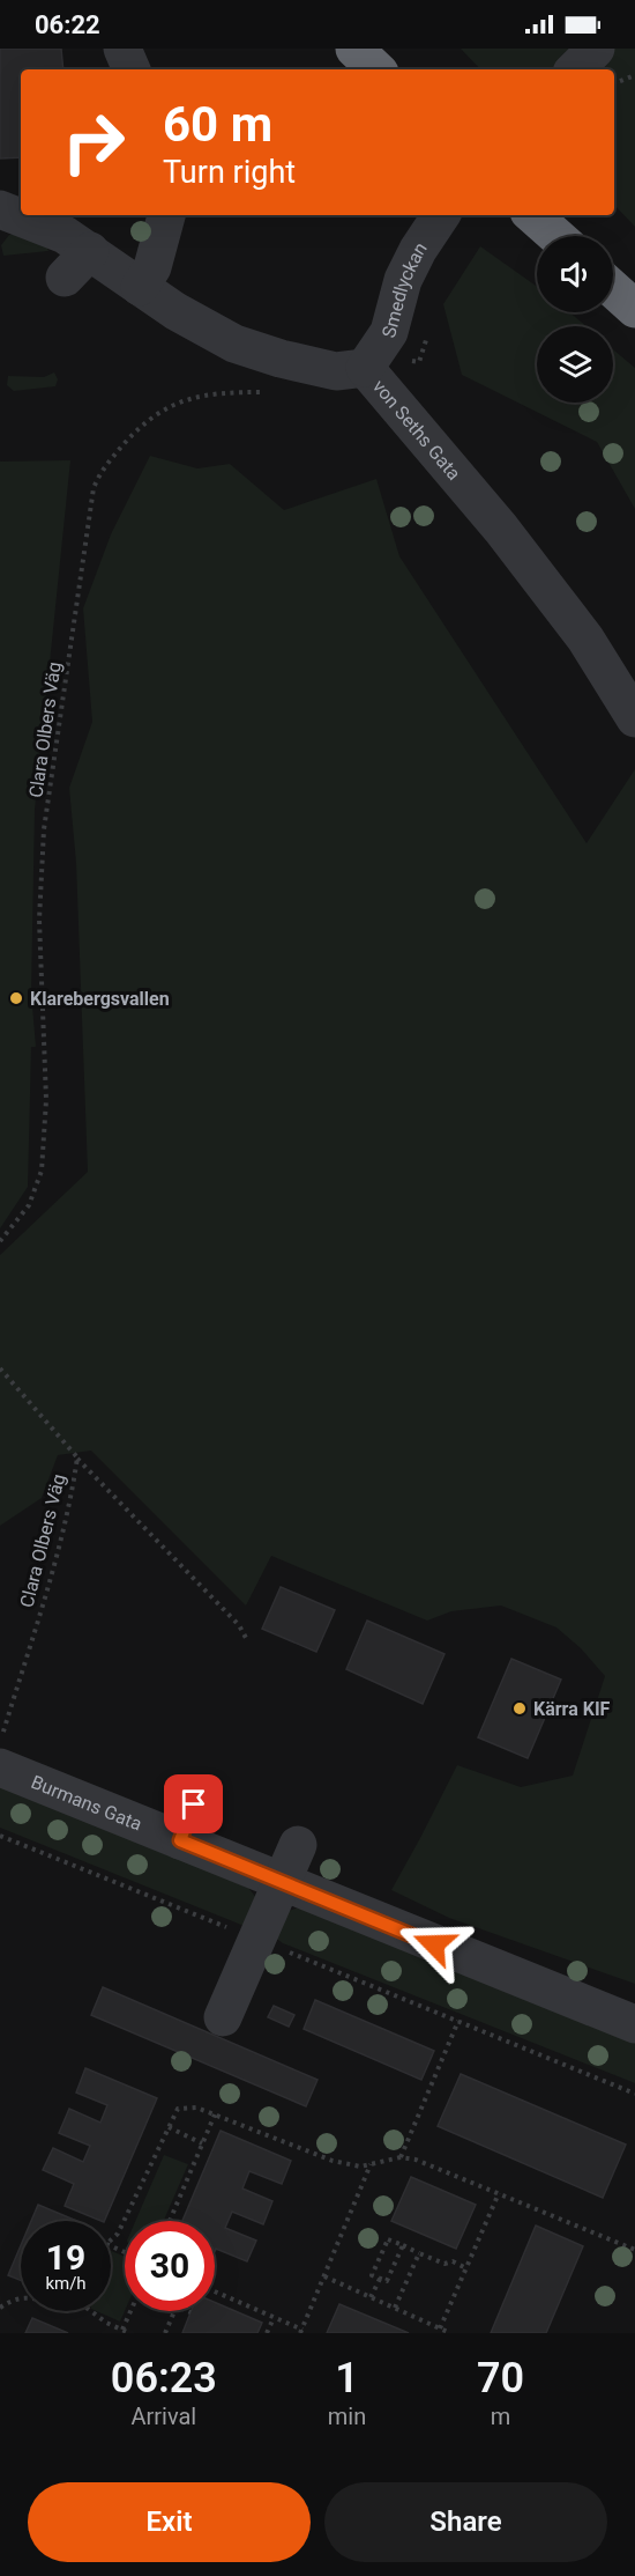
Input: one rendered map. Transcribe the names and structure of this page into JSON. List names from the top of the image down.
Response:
{
  "streets": {
    "street": ["Smedlyckan", "von Seths Gata", "Burmans Gata"],
    "path": ["Clara Olbers Väg"]
  },
  "crossings": [
    ["Smedlyckan", "von Seths Gata"]
  ],
  "places": ["Klarebergsvallen", "Kärra KIF"],
  "page": {
    "status": "06:22",
    "turn": ["60 m", "Turn right"],
    "speed": "19 km/h",
    "limit": "30",
    "eta": [
      "06:23",
      "Arrival",
      "1",
      "min",
      "70",
      "m"
    ],
    "buttons": ["Exit", "Share"]
  }
}
